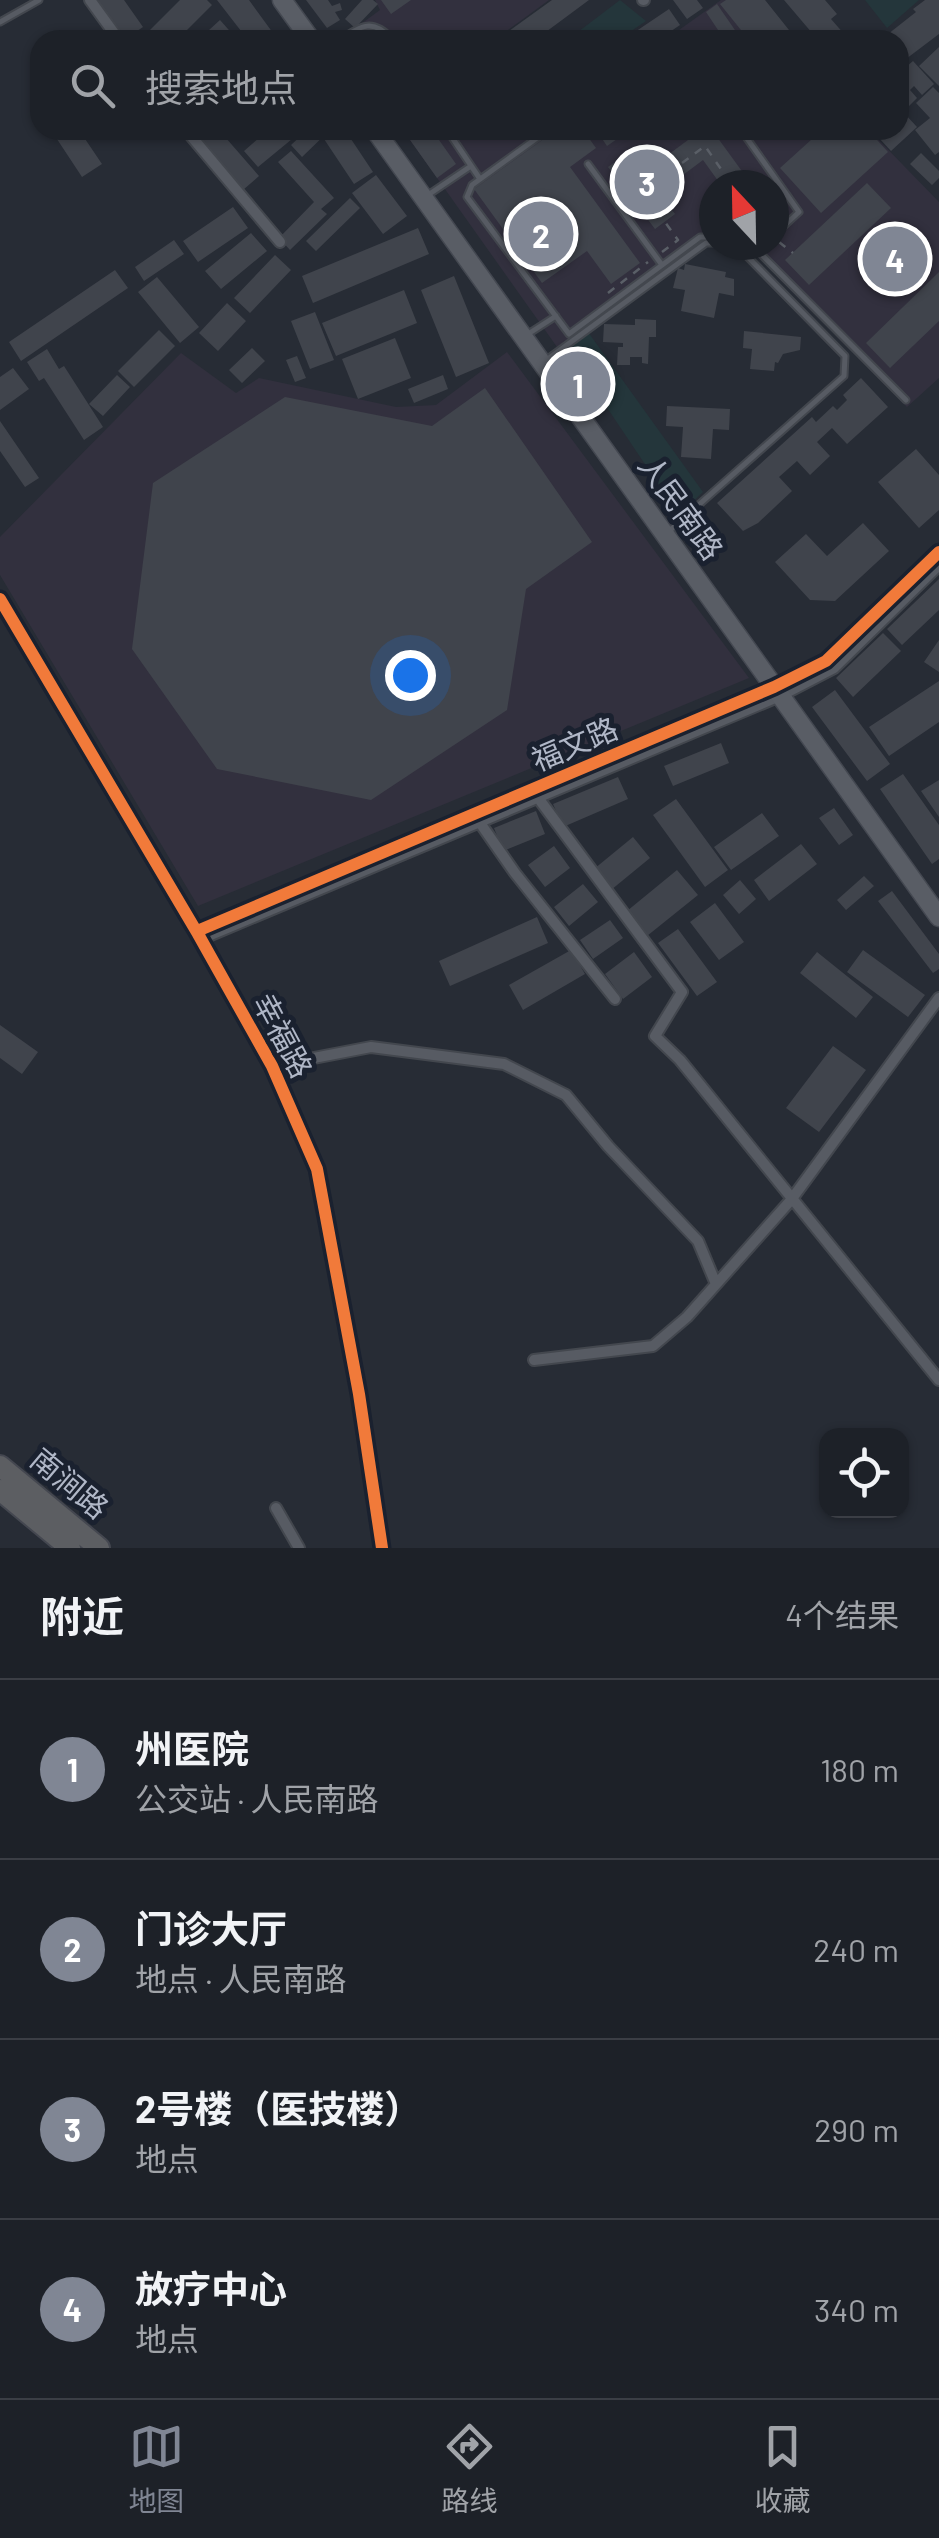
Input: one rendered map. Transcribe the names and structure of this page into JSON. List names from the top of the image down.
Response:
{
  "streets": {
    "highway": ["南涧路"],
    "main road": ["人民南路"],
    "street": ["福文路", "幸福路"]
  },
  "crossings": [
    ["人民南路", "福文路"],
    ["福文路", "幸福路"]
  ],
  "north": "top",
  "page": {
    "search": "搜索地点",
    "pins": [
      "3",
      "2",
      "4",
      "1"
    ],
    "heading": ["附近", "4个结果"],
    "list": [
      {
        "mark": "1",
        "name": "州医院",
        "note": "公交站 · 人民南路",
        "value": "180 m"
      },
      {
        "mark": "2",
        "name": "门诊大厅",
        "note": "地点 · 人民南路",
        "value": "240 m"
      },
      {
        "mark": "3",
        "name": "2号楼（医技楼）",
        "note": "地点",
        "value": "290 m"
      },
      {
        "mark": "4",
        "name": "放疗中心",
        "note": "地点",
        "value": "340 m"
      }
    ],
    "nav": ["地图", "路线", "收藏"]
  }
}
